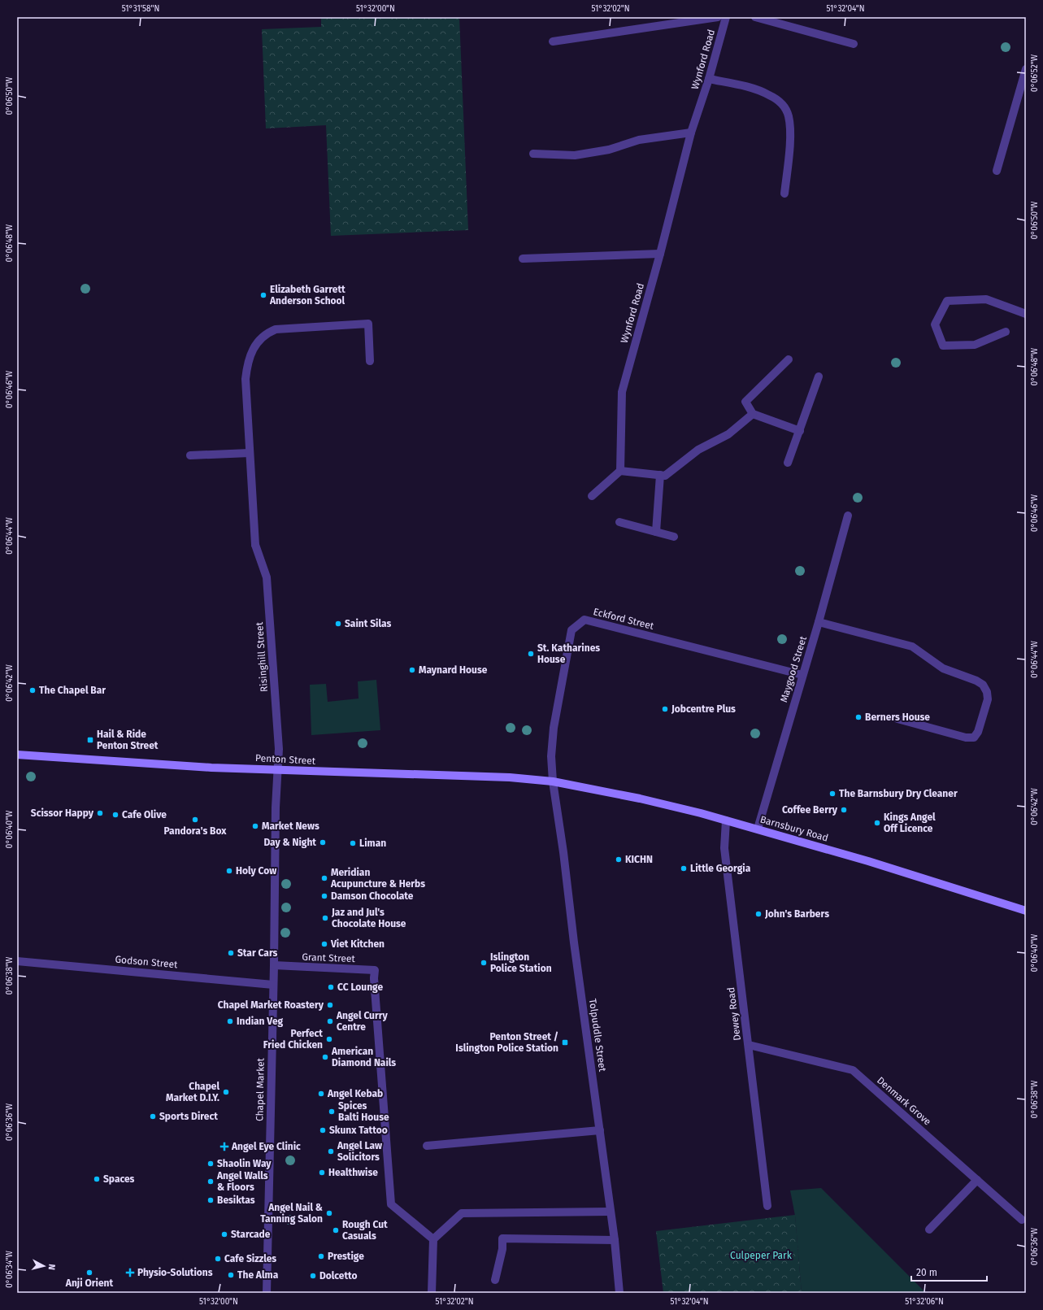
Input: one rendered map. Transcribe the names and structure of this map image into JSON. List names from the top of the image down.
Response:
{
  "streets": {
    "street": [
      "Wynford Road",
      "Eckford Street",
      "Risinghill Street",
      "Maygood Street",
      "Penton Street",
      "Barnsbury Road",
      "Grant Street",
      "Godson Street",
      "Dewey Road",
      "Tolpuddle Street",
      "Chapel Market",
      "Denmark Grove"
    ]
  },
  "crossings": [
    ["Eckford Street", "Maygood Street"],
    ["Eckford Street", "Penton Street"],
    ["Eckford Street", "Barnsbury Road"],
    ["Eckford Street", "Tolpuddle Street"],
    ["Risinghill Street", "Penton Street"],
    ["Risinghill Street", "Chapel Market"],
    ["Maygood Street", "Barnsbury Road"],
    ["Penton Street", "Barnsbury Road"],
    ["Penton Street", "Tolpuddle Street"],
    ["Penton Street", "Chapel Market"],
    ["Barnsbury Road", "Dewey Road"],
    ["Barnsbury Road", "Tolpuddle Street"],
    ["Grant Street", "Chapel Market"],
    ["Godson Street", "Chapel Market"],
    ["Dewey Road", "Denmark Grove"]
  ],
  "parks": ["Culpeper Park"],
  "places": {
    "other": [
      "Elizabeth Garrett Anderson School",
      "Saint Silas",
      "St. Katharines House",
      "Maynard House",
      "The Chapel Bar",
      "Jobcentre Plus",
      "Berners House",
      "The Barnsbury Dry Cleaner",
      "Coffee Berry",
      "Scissor Happy",
      "Cafe Olive",
      "Pandora's Box",
      "Kings Angel Off Licence",
      "Market News",
      "Day & Night",
      "Liman",
      "KICHN",
      "Little Georgia",
      "Holy Cow",
      "Meridian Acupuncture & Herbs",
      "Damson Chocolate",
      "John's Barbers",
      "Jaz and Jul's Chocolate House",
      "Viet Kitchen",
      "Star Cars",
      "Islington Police Station",
      "CC Lounge",
      "Chapel Market Roastery",
      "Indian Veg",
      "Angel Curry Centre",
      "Perfect Fried Chicken",
      "American Diamond Nails",
      "Chapel Market D.I.Y.",
      "Angel Kebab",
      "Spices Balti House",
      "Sports Direct",
      "Skunx Tattoo",
      "Angel Law Solicitors",
      "Shaolin Way",
      "Healthwise",
      "Spaces",
      "Angel Walls & Floors",
      "Besiktas",
      "Angel Nail & Tanning Salon",
      "Rough Cut Casuals",
      "Starcade",
      "Prestige",
      "Cafe Sizzles",
      "Anji Orient",
      "The Alma",
      "Dolcetto"
    ],
    "transit": ["Hail & Ride Penton Street", "Penton Street / Islington Police Station"],
    "health": ["Angel Eye Clinic", "Physio-Solutions"]
  },
  "scale_bar": "20 m",
  "north": "right",
  "coordinates": [
    "51°31'58\"N",
    "51°32'00\"N",
    "51°32'02\"N",
    "51°32'04\"N",
    "0°06'52\"W",
    "0°06'50\"W",
    "0°06'48\"W",
    "0°06'46\"W",
    "0°06'44\"W",
    "0°06'42\"W",
    "0°06'40\"W",
    "0°06'38\"W",
    "0°06'36\"W",
    "0°06'34\"W",
    "51°32'06\"N"
  ]
}
